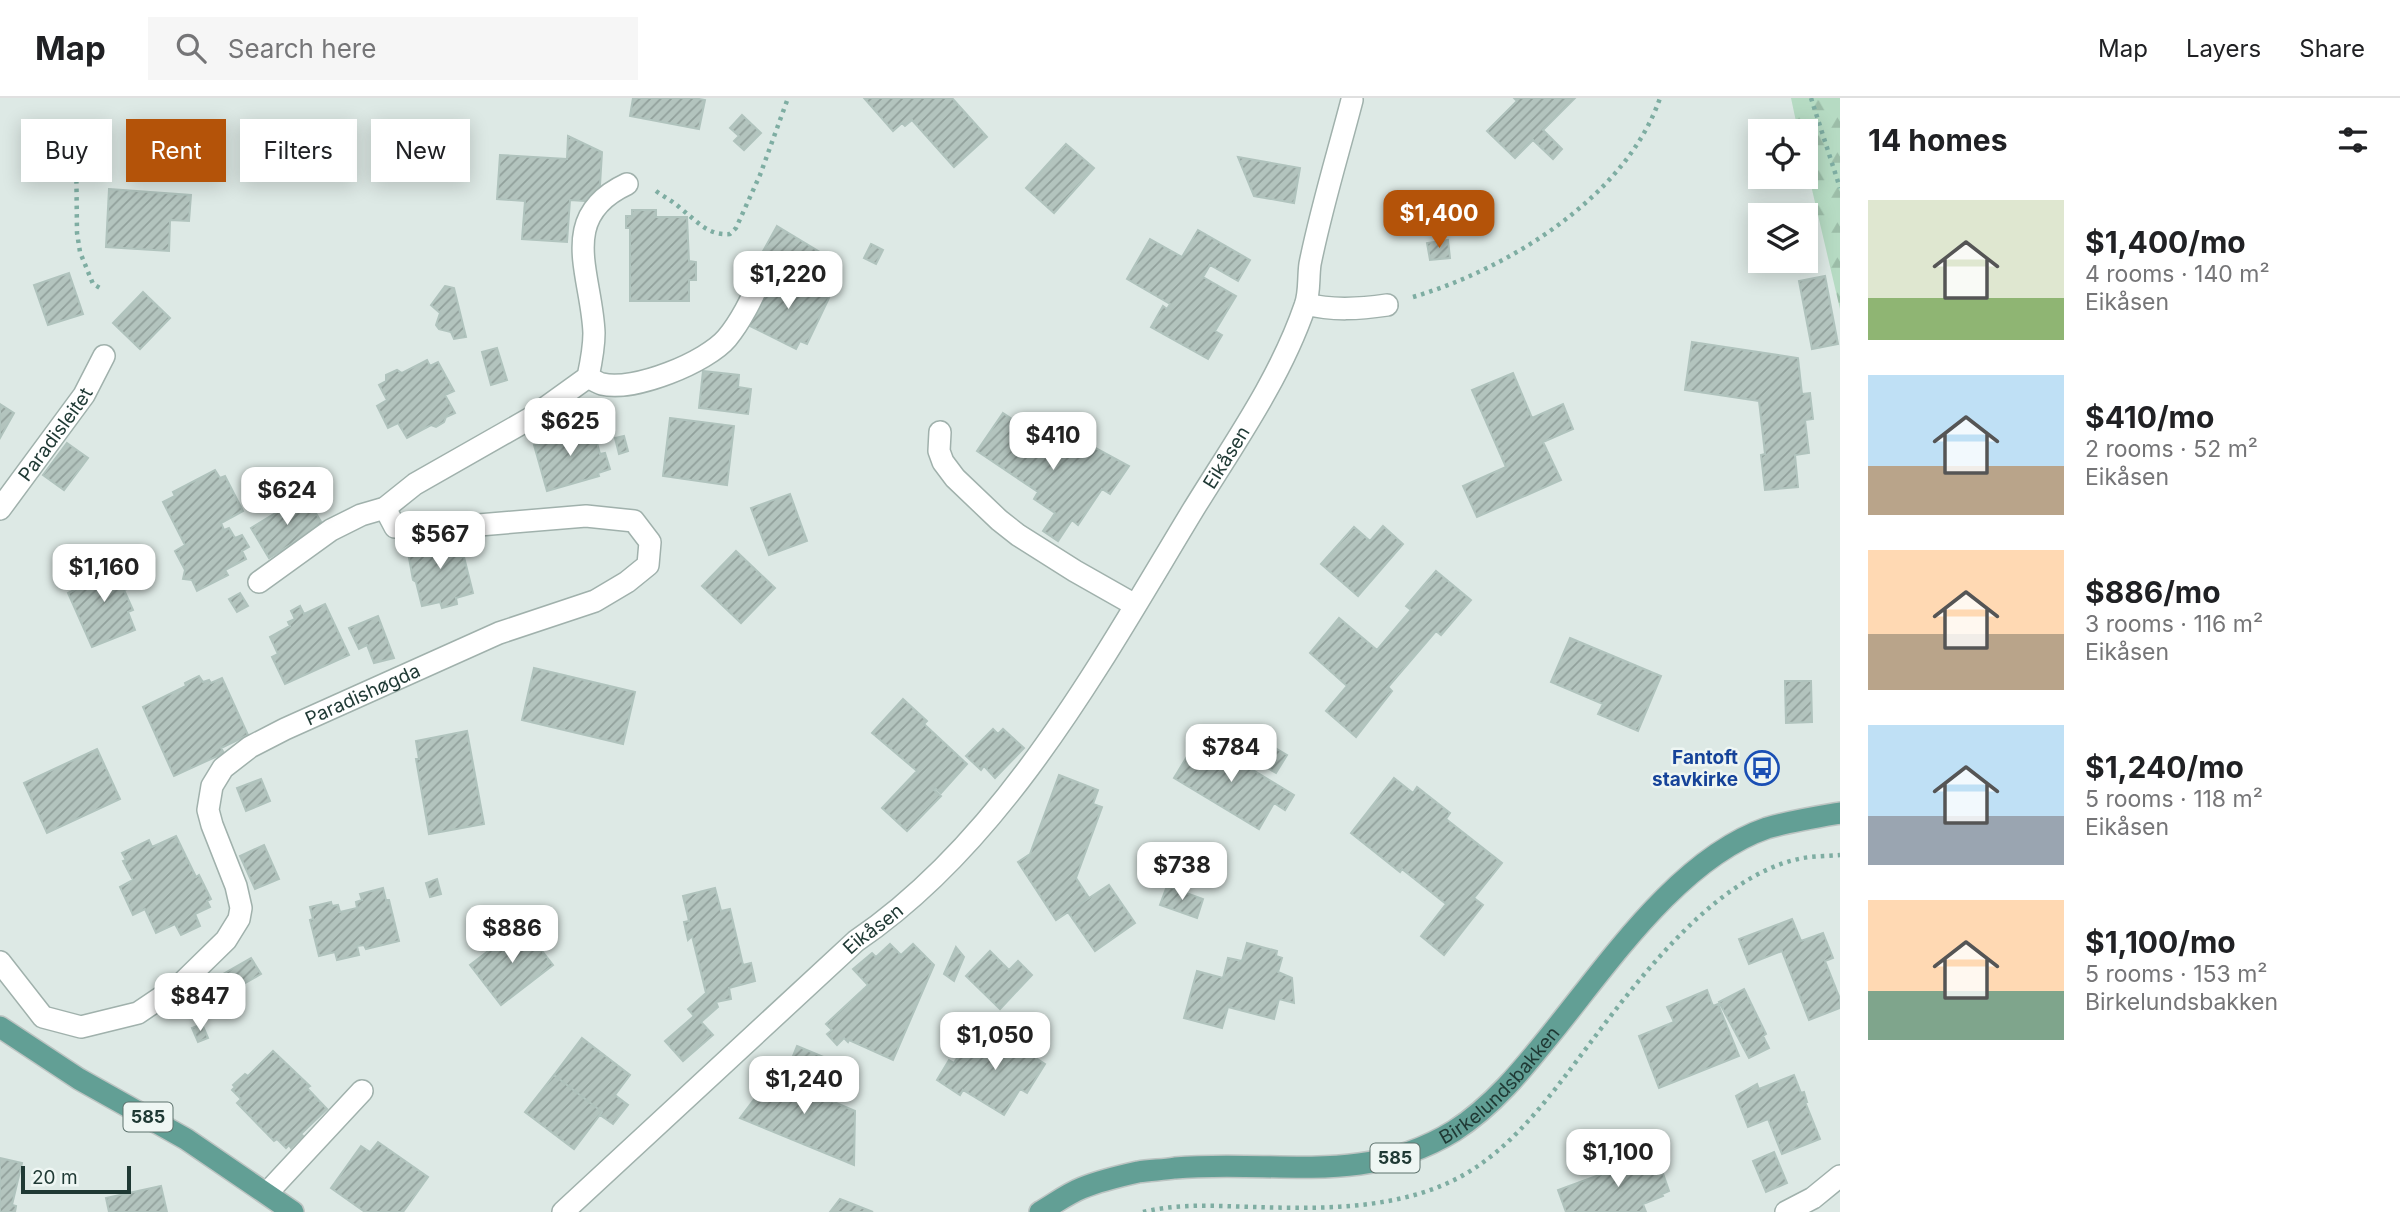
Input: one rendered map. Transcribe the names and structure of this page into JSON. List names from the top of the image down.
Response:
{
  "streets": {
    "main road": ["Birkelundsbakken", "585"],
    "street": ["Paradisleitet", "Eikåsen", "Paradishøgda"]
  },
  "places": {
    "bus stop": ["Fantoft stavkirke"]
  },
  "scale_bar": "20 m",
  "page": {
    "header": "Map",
    "search": "Search here",
    "nav": ["Map", "Layers", "Share"],
    "heading": "14 homes",
    "chip": [
      "Buy",
      "Rent",
      "Filters",
      "New"
    ],
    "list": [
      {
        "name": "$1,400/mo",
        "note": "4 rooms · 140 m² · Eikåsen"
      },
      {
        "name": "$410/mo",
        "note": "2 rooms · 52 m² · Eikåsen"
      },
      {
        "name": "$886/mo",
        "note": "3 rooms · 116 m² · Eikåsen"
      },
      {
        "name": "$1,240/mo",
        "note": "5 rooms · 118 m² · Eikåsen"
      },
      {
        "name": "$1,100/mo",
        "note": "5 rooms · 153 m² · Birkelundsbakken"
      }
    ],
    "price": [
      "$1,400",
      "$1,220",
      "$625",
      "$410",
      "$624",
      "$567",
      "$1,160",
      "$784",
      "$738",
      "$886",
      "$847",
      "$1,050",
      "$1,240",
      "$1,100"
    ],
    "scale": "20 m"
  }
}
